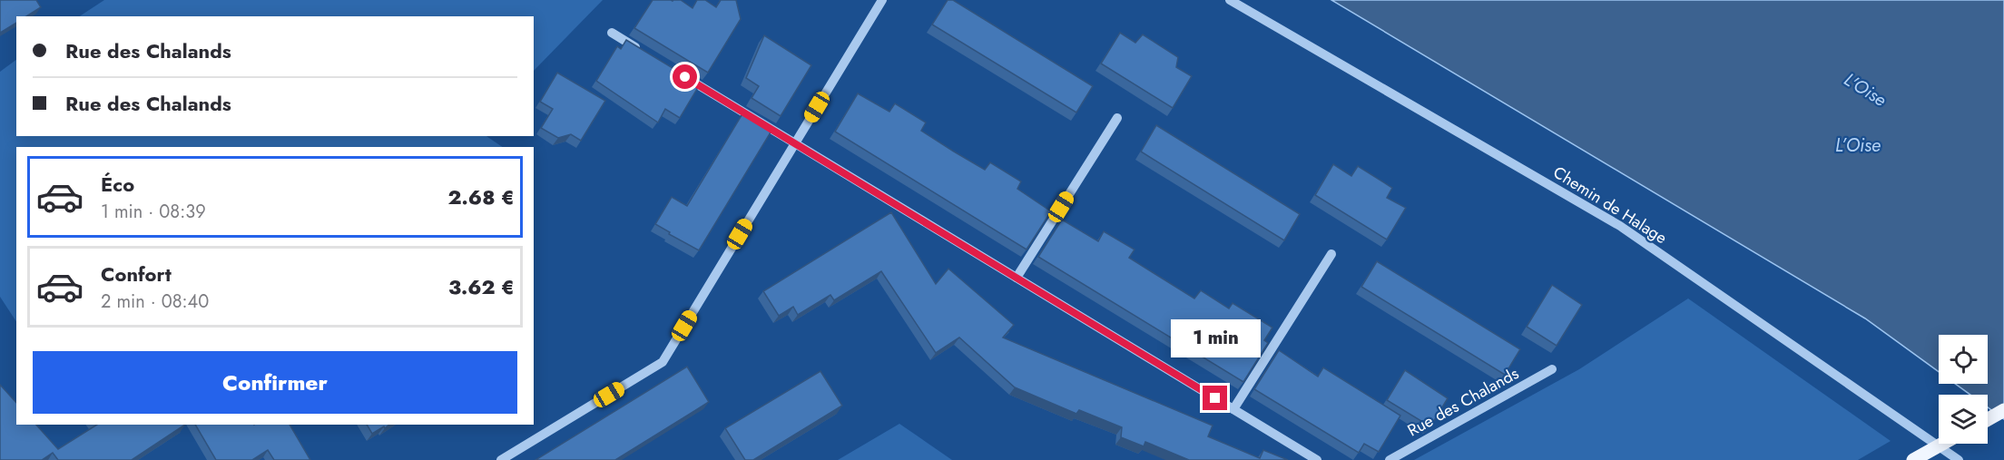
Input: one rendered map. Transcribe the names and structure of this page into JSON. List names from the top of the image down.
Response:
{
  "streets": {
    "street": ["Chemin de Halage", "Rue des Chalands"]
  },
  "water": ["L'Oise", "L’Oise"],
  "page": {
    "banner": ["Rue des Chalands", "Rue des Chalands"],
    "list": [
      {
        "name": "Éco",
        "note": "1 min · 08:39",
        "value": "2.68 €"
      },
      {
        "name": "Confort",
        "note": "2 min · 08:40",
        "value": "3.62 €"
      }
    ],
    "bubble": "1 min",
    "buttons": "Confirmer"
  }
}
